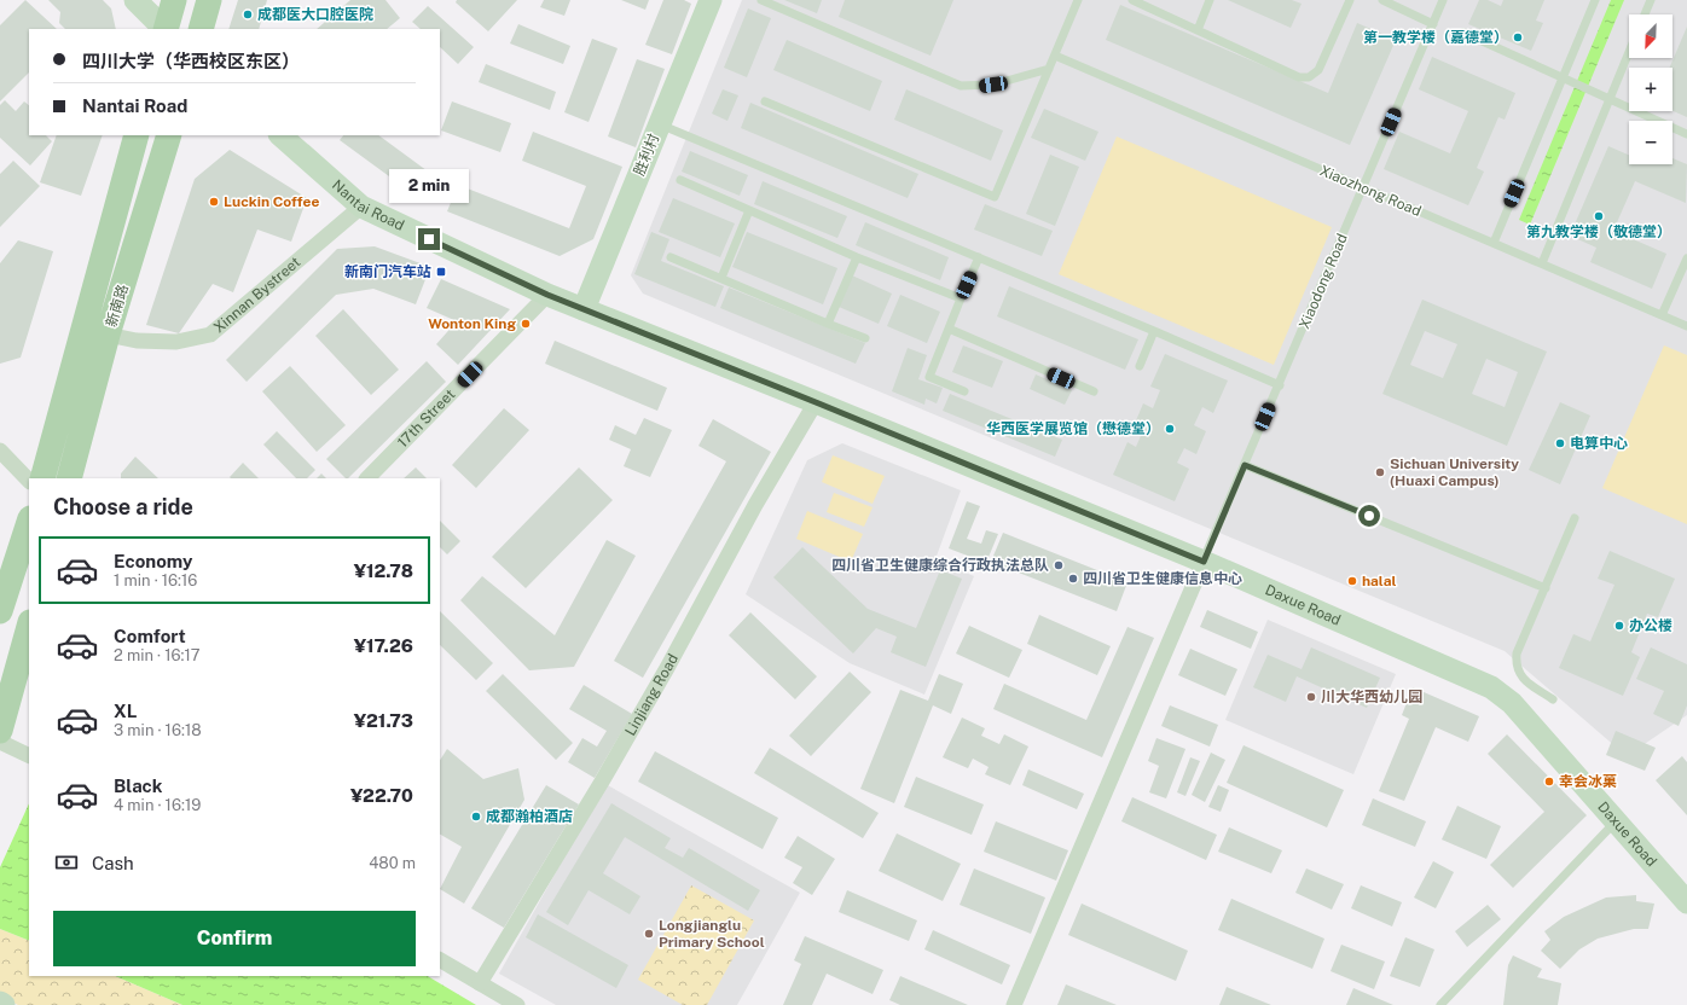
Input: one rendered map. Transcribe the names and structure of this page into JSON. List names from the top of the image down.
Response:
{
  "streets": {
    "main road": ["新南路"],
    "street": [
      "胜利村",
      "Nantai Road",
      "Xinnan Bystreet",
      "17th Street",
      "Daxue Road",
      "Linjiang Road"
    ],
    "lane": ["Xiaozhong Road", "Xiaodong Road"]
  },
  "crossings": [
    ["胜利村", "Daxue Road"],
    ["Xiaozhong Road", "Xiaodong Road"],
    ["Nantai Road", "Xinnan Bystreet"],
    ["Nantai Road", "17th Street"],
    ["Nantai Road", "Daxue Road"],
    ["Xiaodong Road", "Daxue Road"],
    ["Xinnan Bystreet", "新南路"],
    ["17th Street", "Daxue Road"],
    ["Daxue Road", "Linjiang Road"]
  ],
  "places": {
    "other": [
      "成都医大口腔医院",
      "第一教学楼（嘉德堂）",
      "Luckin Coffee",
      "第九教学楼（敬德堂）",
      "Wonton King",
      "华西医学展览馆（懋德堂）",
      "电算中心",
      "Sichuan University (Huaxi Campus)",
      "四川省卫生健康综合行政执法总队",
      "四川省卫生健康信息中心",
      "halal",
      "办公楼",
      "川大华西幼儿园",
      "幸会冰菓",
      "成都瀚柏酒店",
      "Longjianglu Primary School"
    ],
    "transit": ["新南门汽车站"]
  },
  "north": "bottom left",
  "page": {
    "map_buttons": ["+", "−"],
    "banner": ["四川大学（华西校区东区）", "Nantai Road"],
    "bubble": "2 min",
    "heading": "Choose a ride",
    "list": [
      {
        "name": "Economy",
        "note": "1 min · 16:16",
        "value": "¥12.78"
      },
      {
        "name": "Comfort",
        "note": "2 min · 16:17",
        "value": "¥17.26"
      },
      {
        "name": "XL",
        "note": "3 min · 16:18",
        "value": "¥21.73"
      },
      {
        "name": "Black",
        "note": "4 min · 16:19",
        "value": "¥22.70"
      }
    ],
    "pay": ["Cash", "480 m"],
    "buttons": "Confirm"
  }
}
